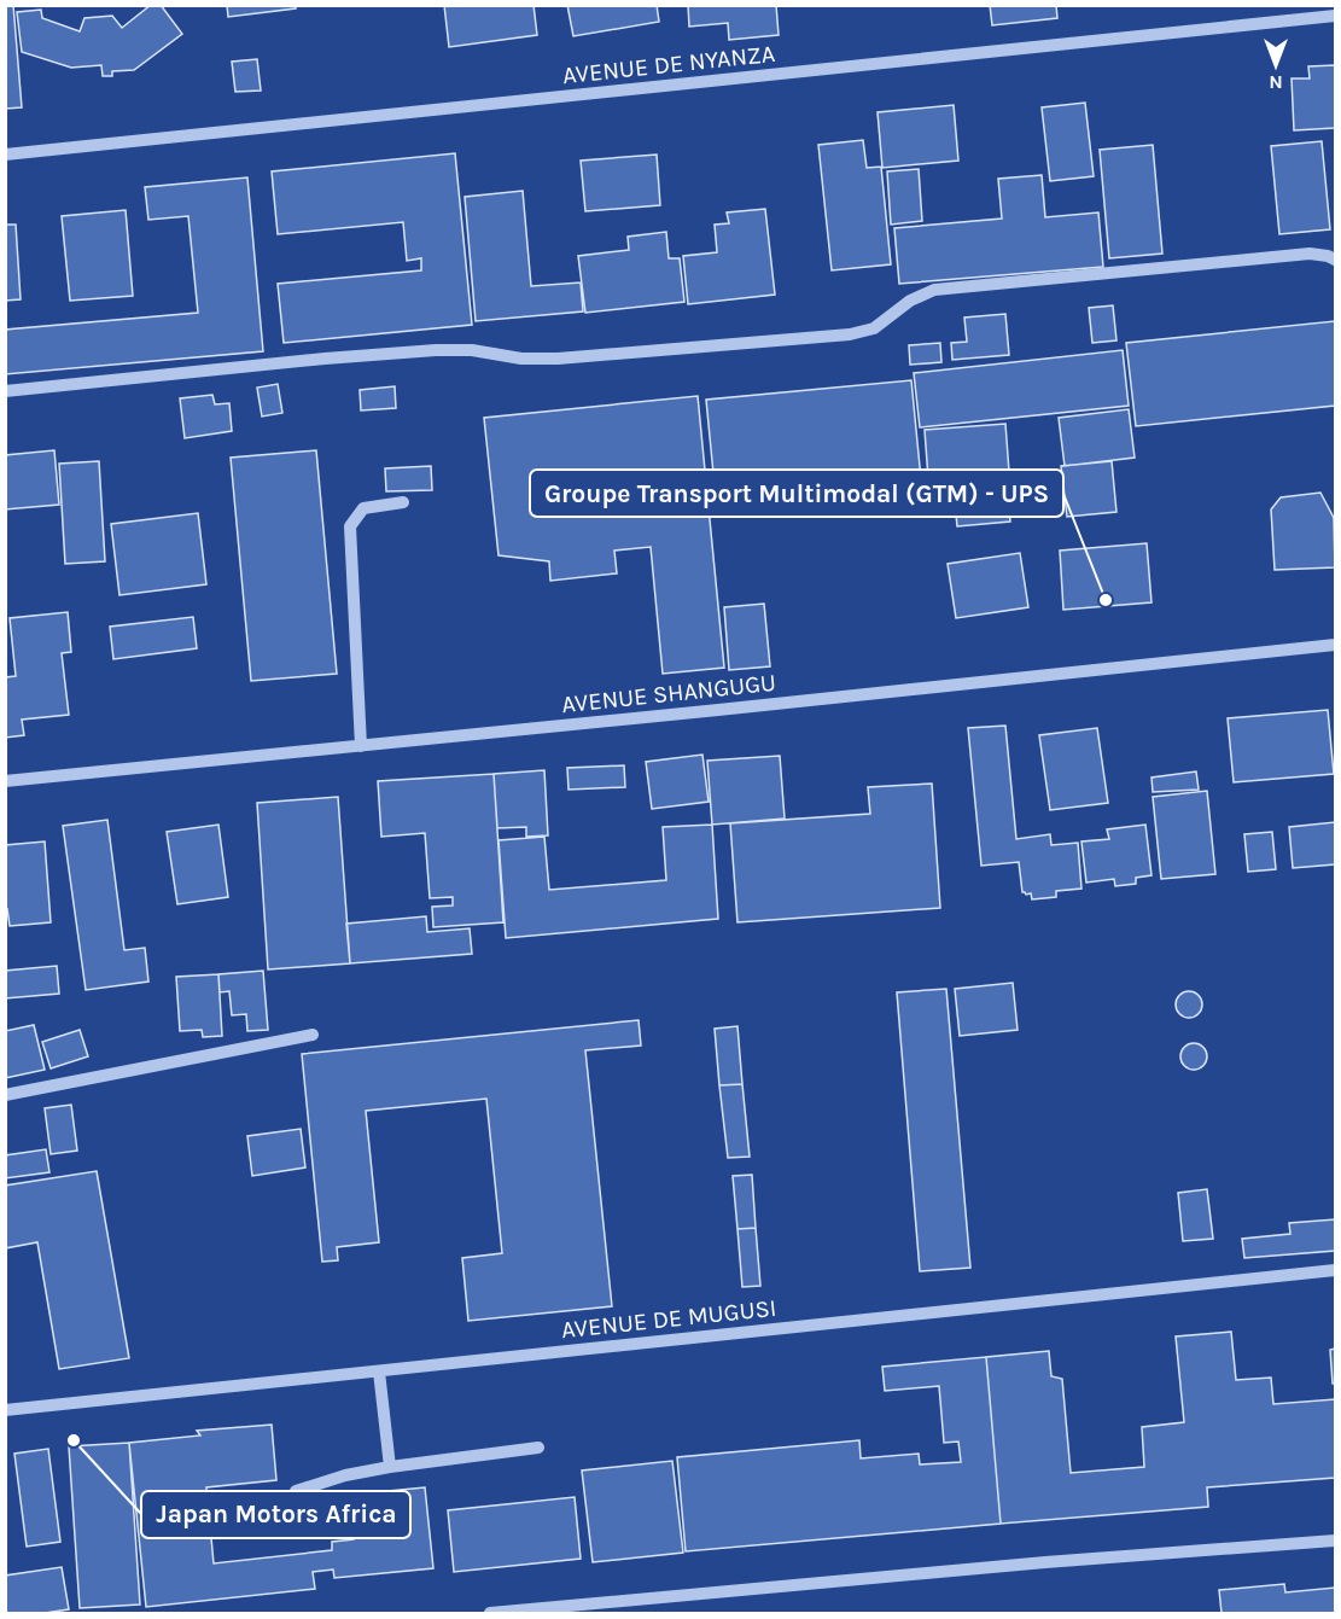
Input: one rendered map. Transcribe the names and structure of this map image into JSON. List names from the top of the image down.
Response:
{
  "streets": {
    "street": ["AVENUE DE NYANZA", "AVENUE SHANGUGU", "AVENUE DE MUGUSI"]
  },
  "places": ["Groupe Transport Multimodal (GTM) - UPS", "Japan Motors Africa"],
  "north": "bottom"
}
